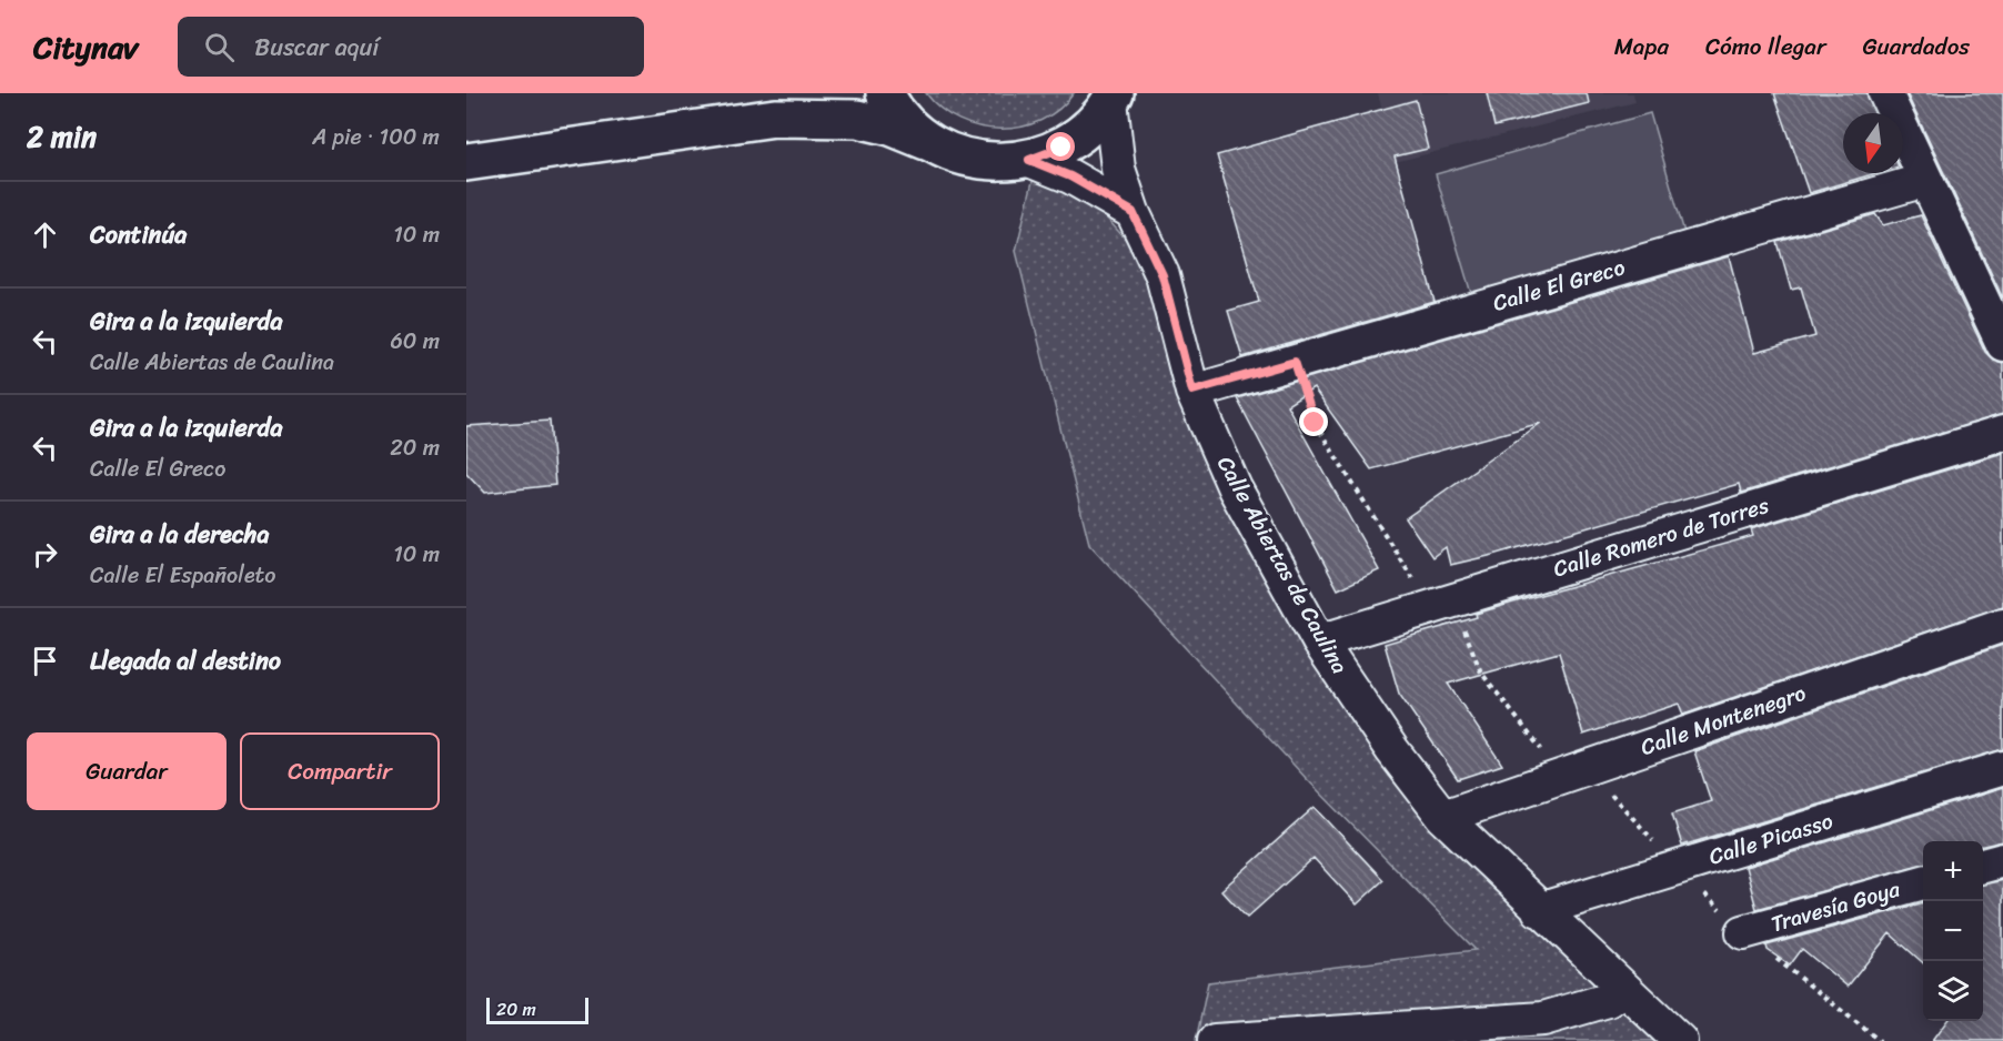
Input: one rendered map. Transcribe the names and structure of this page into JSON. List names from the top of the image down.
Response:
{
  "streets": {
    "street": [
      "Calle El Greco",
      "Calle Romero de Torres",
      "Calle Abiertas de Caulina",
      "Calle Montenegro",
      "Calle Picasso",
      "Travesía Goya"
    ]
  },
  "crossings": [
    ["Calle El Greco", "Calle Abiertas de Caulina"],
    ["Calle Romero de Torres", "Calle Abiertas de Caulina"],
    ["Calle Abiertas de Caulina", "Calle Montenegro"],
    ["Calle Abiertas de Caulina", "Calle Picasso"]
  ],
  "scale_bar": "20 m",
  "north": "bottom",
  "page": {
    "header": "Citynav",
    "search": "Buscar aquí",
    "nav": ["Mapa", "Cómo llegar", "Guardados"],
    "heading": ["2 min", "A pie · 100 m"],
    "list": [
      ["Continúa", "10 m"],
      ["Gira a la izquierda", "Calle Abiertas de Caulina", "60 m"],
      ["Gira a la izquierda", "Calle El Greco", "20 m"],
      ["Gira a la derecha", "Calle El Españoleto", "10 m"],
      "Llegada al destino"
    ],
    "buttons": ["Guardar", "Compartir"],
    "map_buttons": ["+", "−"],
    "scale": "20 m"
  }
}
